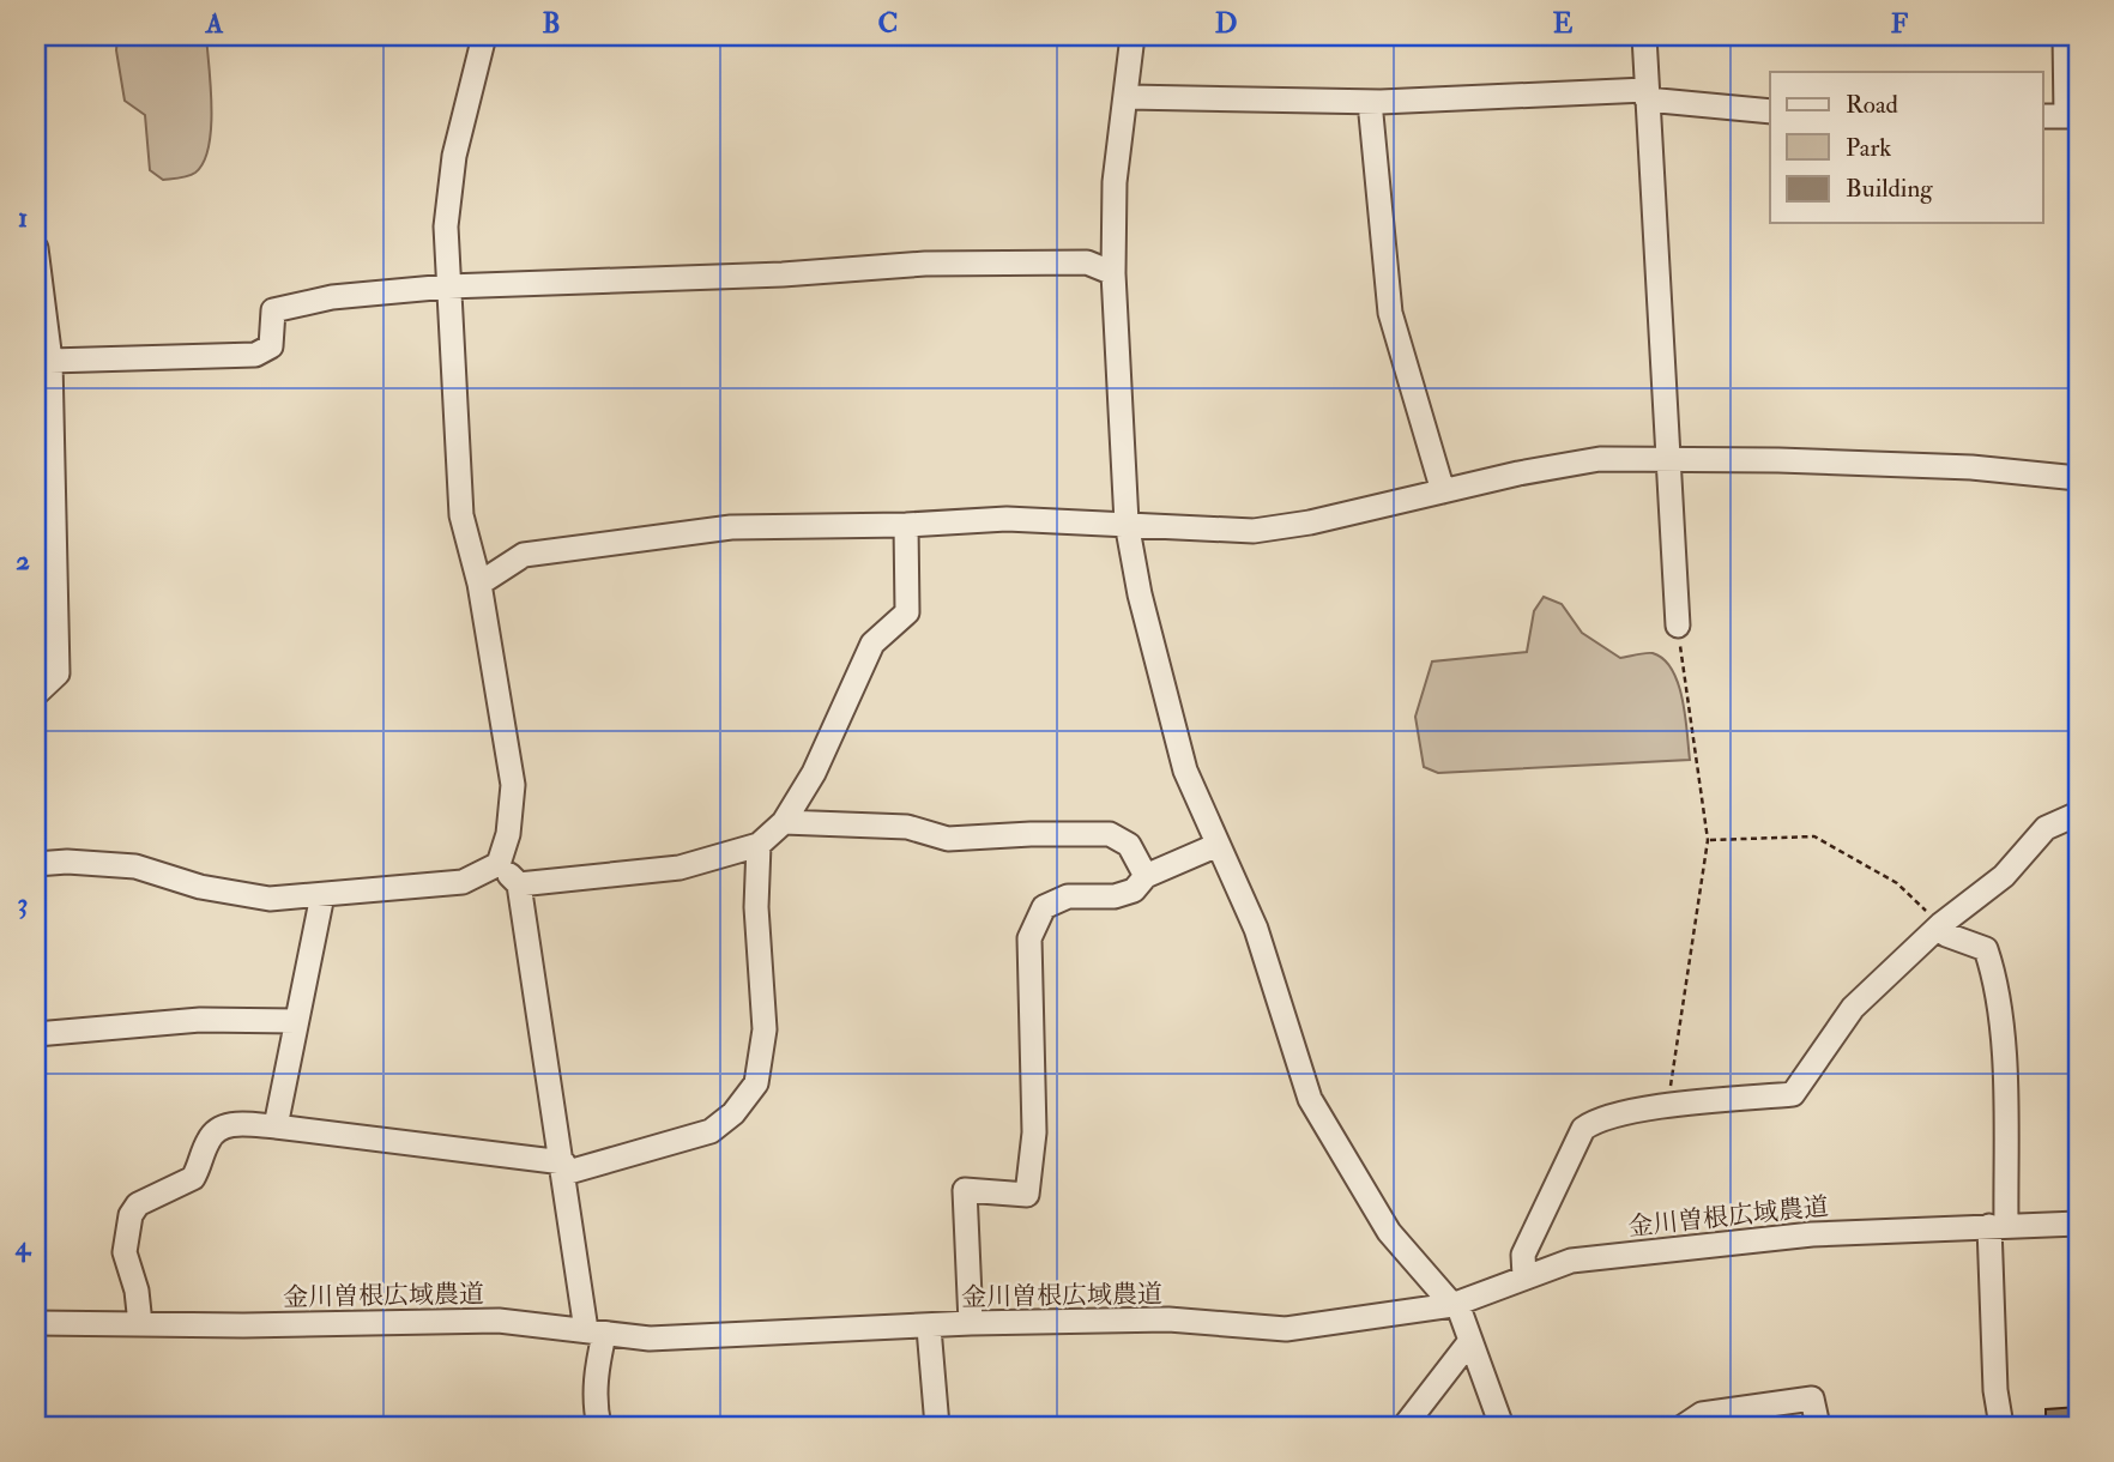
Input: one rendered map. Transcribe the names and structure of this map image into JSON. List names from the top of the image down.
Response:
{
  "streets": {
    "street": ["金川曽根広域農道"]
  },
  "legend": ["Road", "Park", "Building"],
  "grid": {
    "columns": [
      "A",
      "B",
      "C",
      "D",
      "E",
      "F"
    ],
    "rows": [
      "1",
      "2",
      "3",
      "4"
    ]
  }
}
